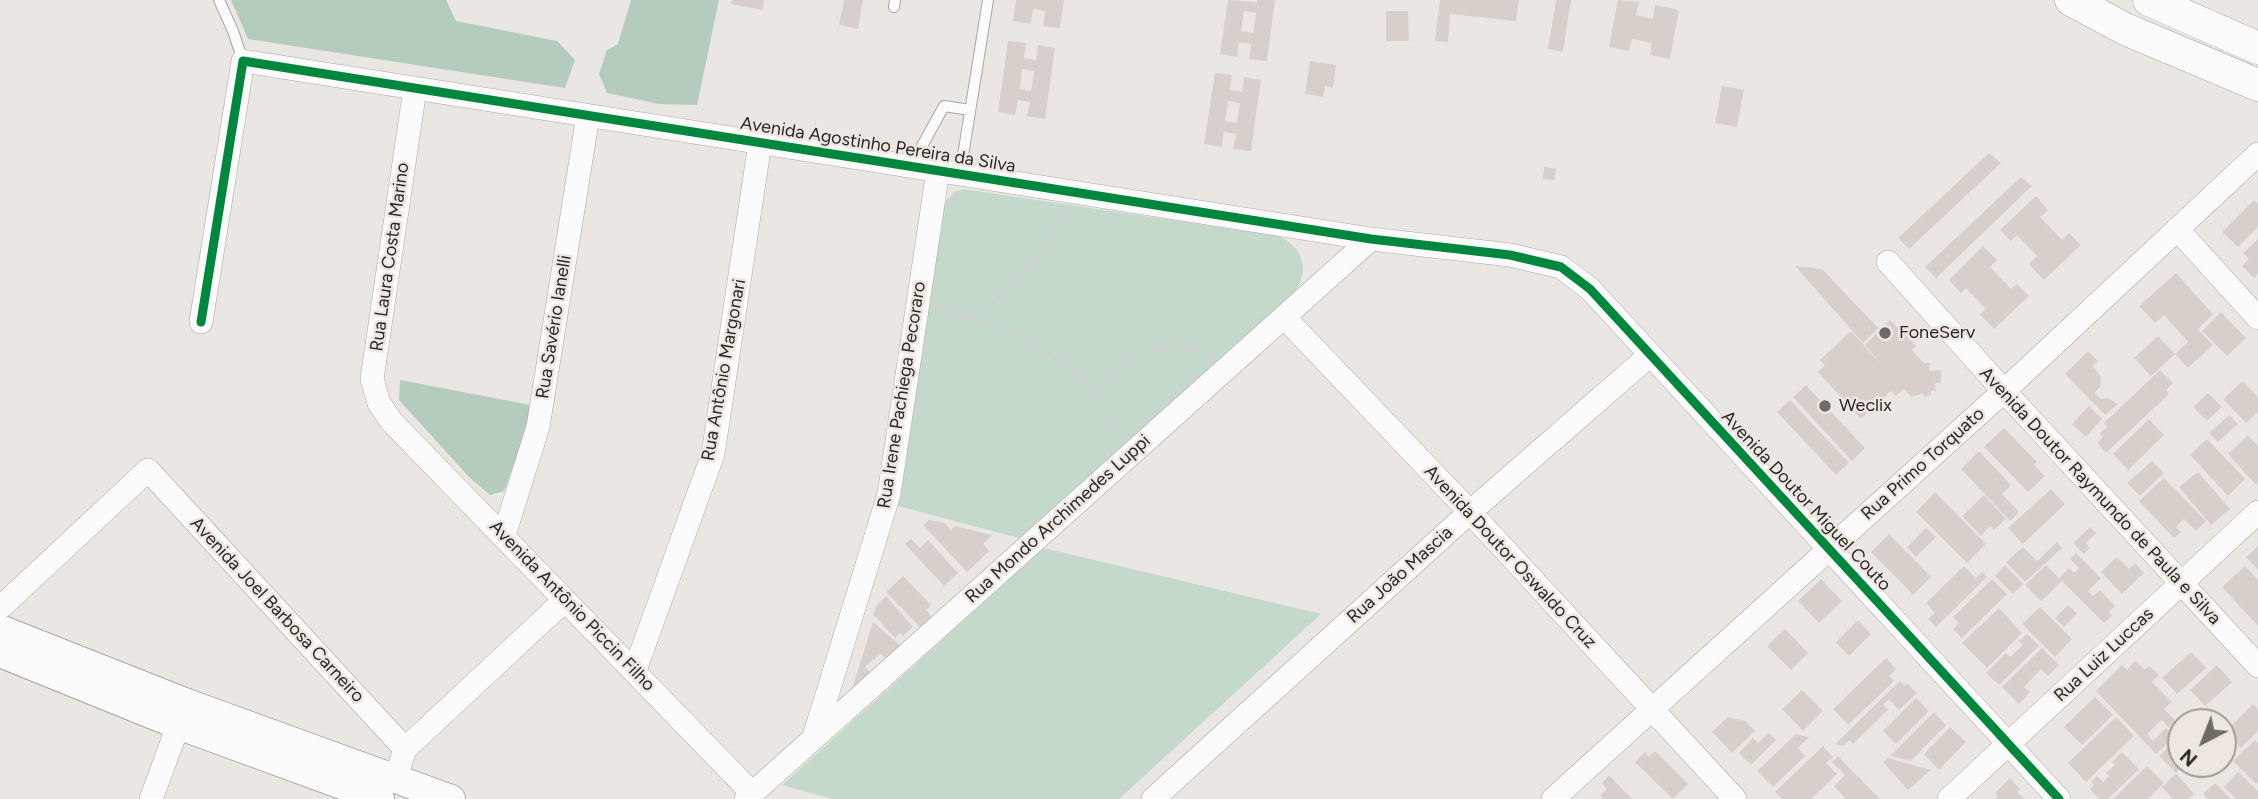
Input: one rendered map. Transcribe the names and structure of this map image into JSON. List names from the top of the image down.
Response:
{
  "streets": {
    "street": [
      "Avenida Agostinho Pereira da Silva",
      "Rua Laura Costa Marino",
      "Rua Savério Ianelli",
      "Rua Antônio Margonari",
      "Rua Irene Pachiega Pecoraro",
      "Rua Primo Torquato",
      "Avenida Doutor Raymundo de Paula e Silva",
      "Avenida Doutor Miguel Couto",
      "Rua Mondo Archimedes Luppi",
      "Avenida Doutor Oswaldo Cruz",
      "Rua João Mascia",
      "Avenida Antônio Piccin Filho",
      "Avenida Joel Barbosa Carneiro",
      "Rua Luiz Luccas"
    ]
  },
  "crossings": [
    ["Avenida Agostinho Pereira da Silva", "Rua Laura Costa Marino"],
    ["Avenida Agostinho Pereira da Silva", "Rua Savério Ianelli"],
    ["Avenida Agostinho Pereira da Silva", "Rua Antônio Margonari"],
    ["Avenida Agostinho Pereira da Silva", "Rua Irene Pachiega Pecoraro"],
    ["Avenida Agostinho Pereira da Silva", "Avenida Doutor Miguel Couto"],
    ["Avenida Agostinho Pereira da Silva", "Rua Mondo Archimedes Luppi"],
    ["Rua Laura Costa Marino", "Avenida Antônio Piccin Filho"],
    ["Rua Savério Ianelli", "Avenida Antônio Piccin Filho"],
    ["Rua Antônio Margonari", "Avenida Antônio Piccin Filho"],
    ["Rua Irene Pachiega Pecoraro", "Rua Mondo Archimedes Luppi"],
    ["Rua Primo Torquato", "Avenida Doutor Raymundo de Paula e Silva"],
    ["Rua Primo Torquato", "Avenida Doutor Miguel Couto"],
    ["Rua Primo Torquato", "Avenida Doutor Oswaldo Cruz"],
    ["Avenida Doutor Raymundo de Paula e Silva", "Rua Luiz Luccas"],
    ["Avenida Doutor Miguel Couto", "Rua João Mascia"],
    ["Avenida Doutor Miguel Couto", "Rua Luiz Luccas"],
    ["Rua Mondo Archimedes Luppi", "Avenida Doutor Oswaldo Cruz"],
    ["Rua Mondo Archimedes Luppi", "Avenida Antônio Piccin Filho"],
    ["Avenida Doutor Oswaldo Cruz", "Rua João Mascia"]
  ],
  "places": ["FoneServ", "Weclix"],
  "north": "bottom left"
}
